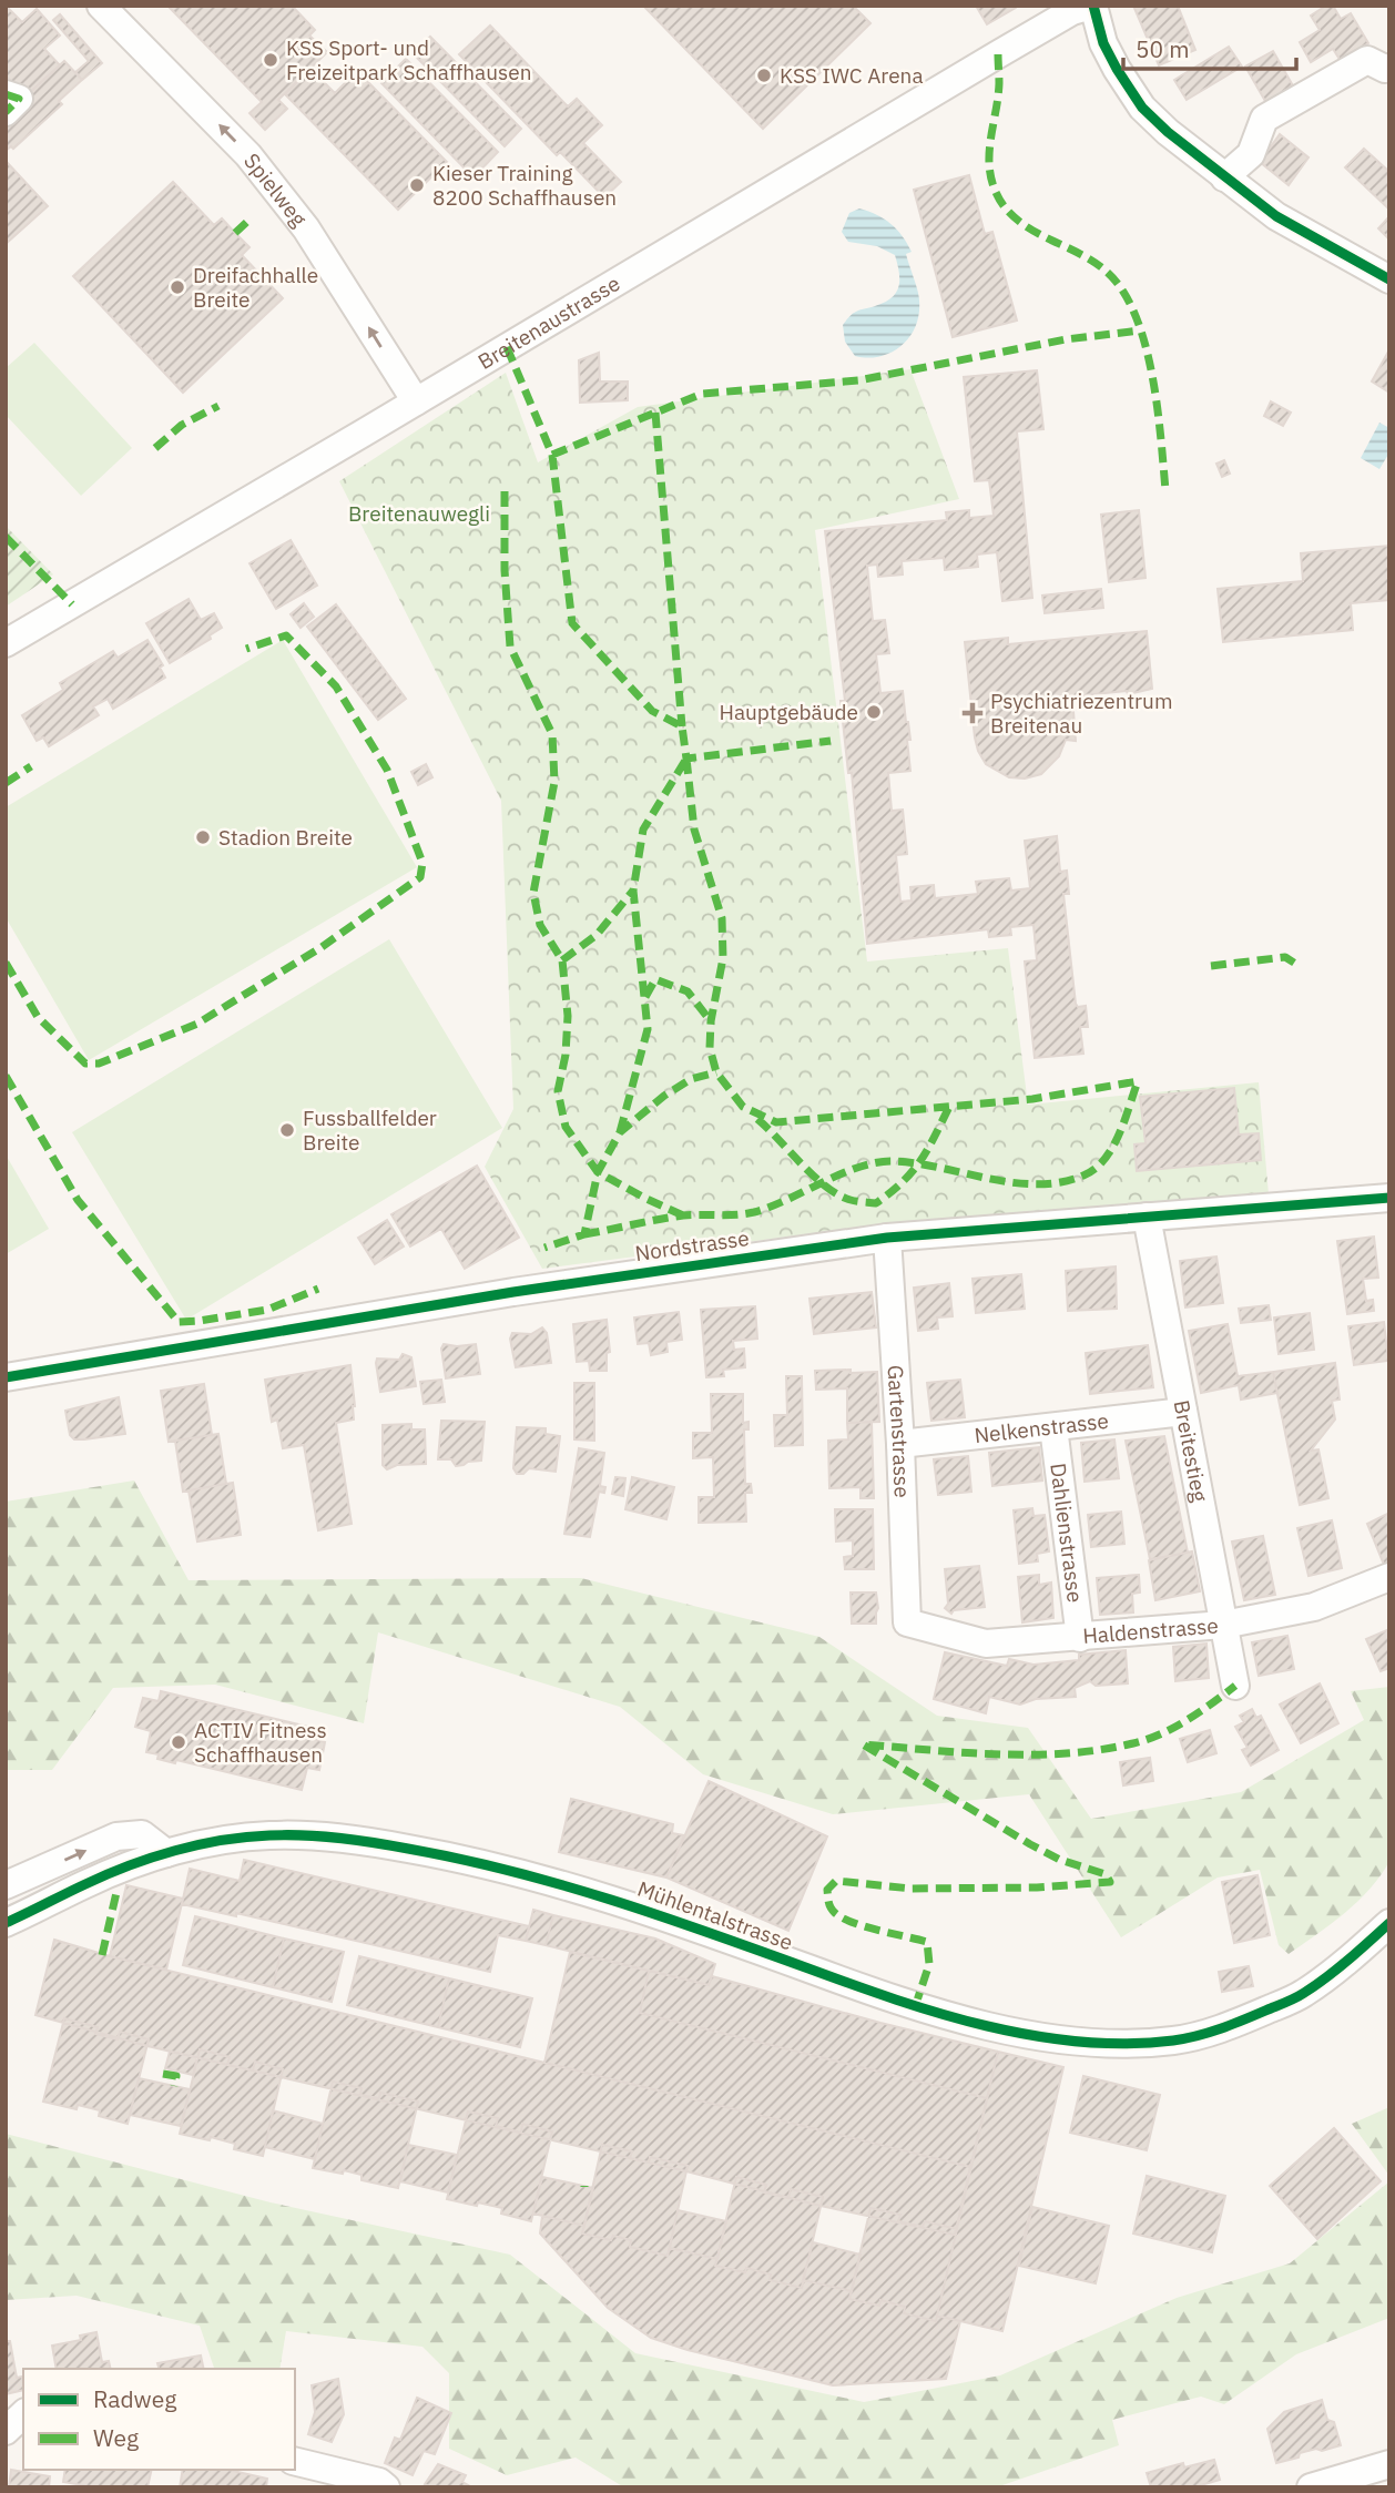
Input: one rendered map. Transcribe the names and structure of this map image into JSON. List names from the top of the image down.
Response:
{
  "streets": {
    "street": [
      "Spielweg",
      "Breitenaustrasse",
      "Nordstrasse",
      "Nelkenstrasse",
      "Gartenstrasse",
      "Breitestieg",
      "Dahlienstrasse",
      "Haldenstrasse",
      "Mühlentalstrasse"
    ]
  },
  "crossings": [
    ["Spielweg", "Breitenaustrasse"],
    ["Nordstrasse", "Gartenstrasse"],
    ["Nordstrasse", "Breitestieg"],
    ["Nelkenstrasse", "Gartenstrasse"],
    ["Nelkenstrasse", "Breitestieg"],
    ["Nelkenstrasse", "Dahlienstrasse"],
    ["Gartenstrasse", "Haldenstrasse"],
    ["Breitestieg", "Haldenstrasse"],
    ["Dahlienstrasse", "Haldenstrasse"]
  ],
  "one_way": ["Spielweg"],
  "parks": ["Breitenauwegli"],
  "places": {
    "other": [
      "KSS Sport- und Freizeitpark Schaffhausen",
      "KSS IWC Arena",
      "Kieser Training 8200 Schaffhausen",
      "Dreifachhalle Breite",
      "Hauptgebäude",
      "Stadion Breite",
      "Fussballfelder Breite",
      "ACTIV Fitness Schaffhausen"
    ],
    "health": ["Psychiatriezentrum Breitenau"]
  },
  "legend": ["Radweg", "Weg"],
  "scale_bar": "50 m"
}
